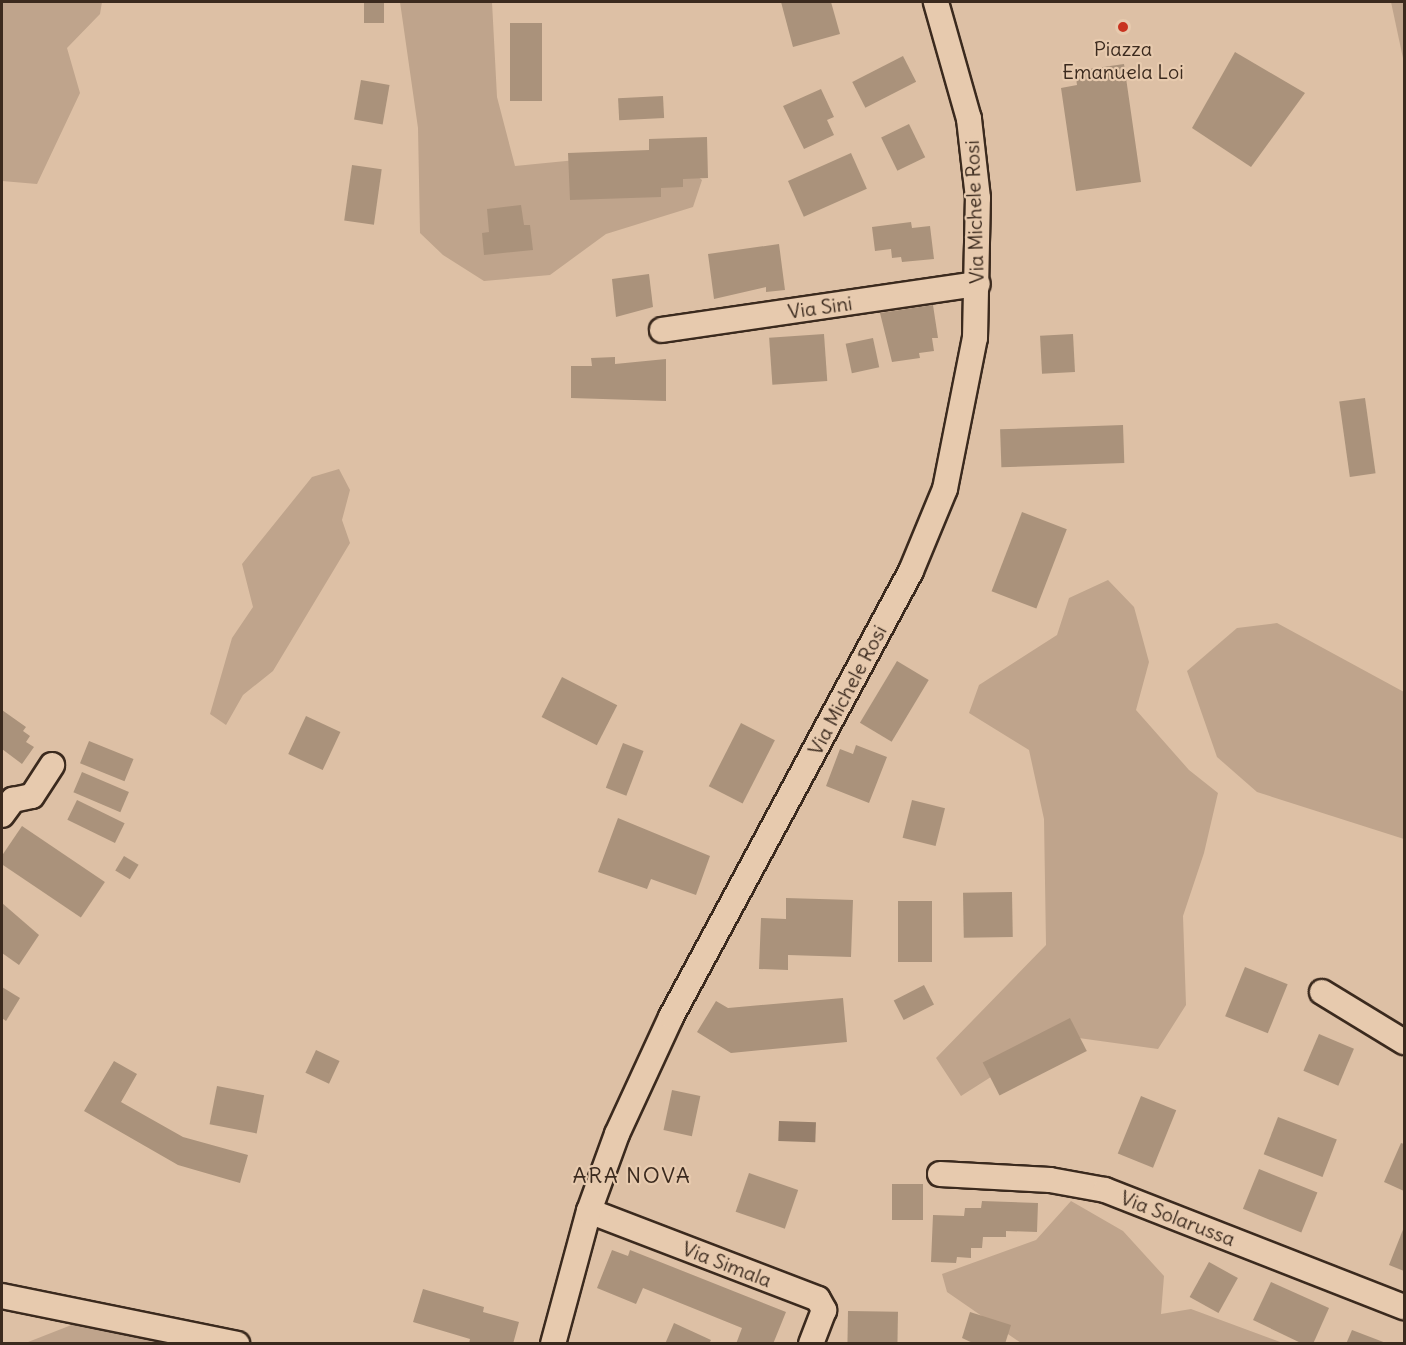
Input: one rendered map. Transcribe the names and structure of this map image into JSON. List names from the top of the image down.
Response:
{
  "streets": {
    "street": [
      "Via Michele Rosi",
      "Via Sini",
      "Via Solarussa",
      "Via Simala"
    ]
  },
  "crossings": [
    ["Via Michele Rosi", "Via Sini"],
    ["Via Michele Rosi", "Via Simala"]
  ],
  "districts": ["ARA NOVA"],
  "places": ["Piazza Emanuela Loi"]
}
